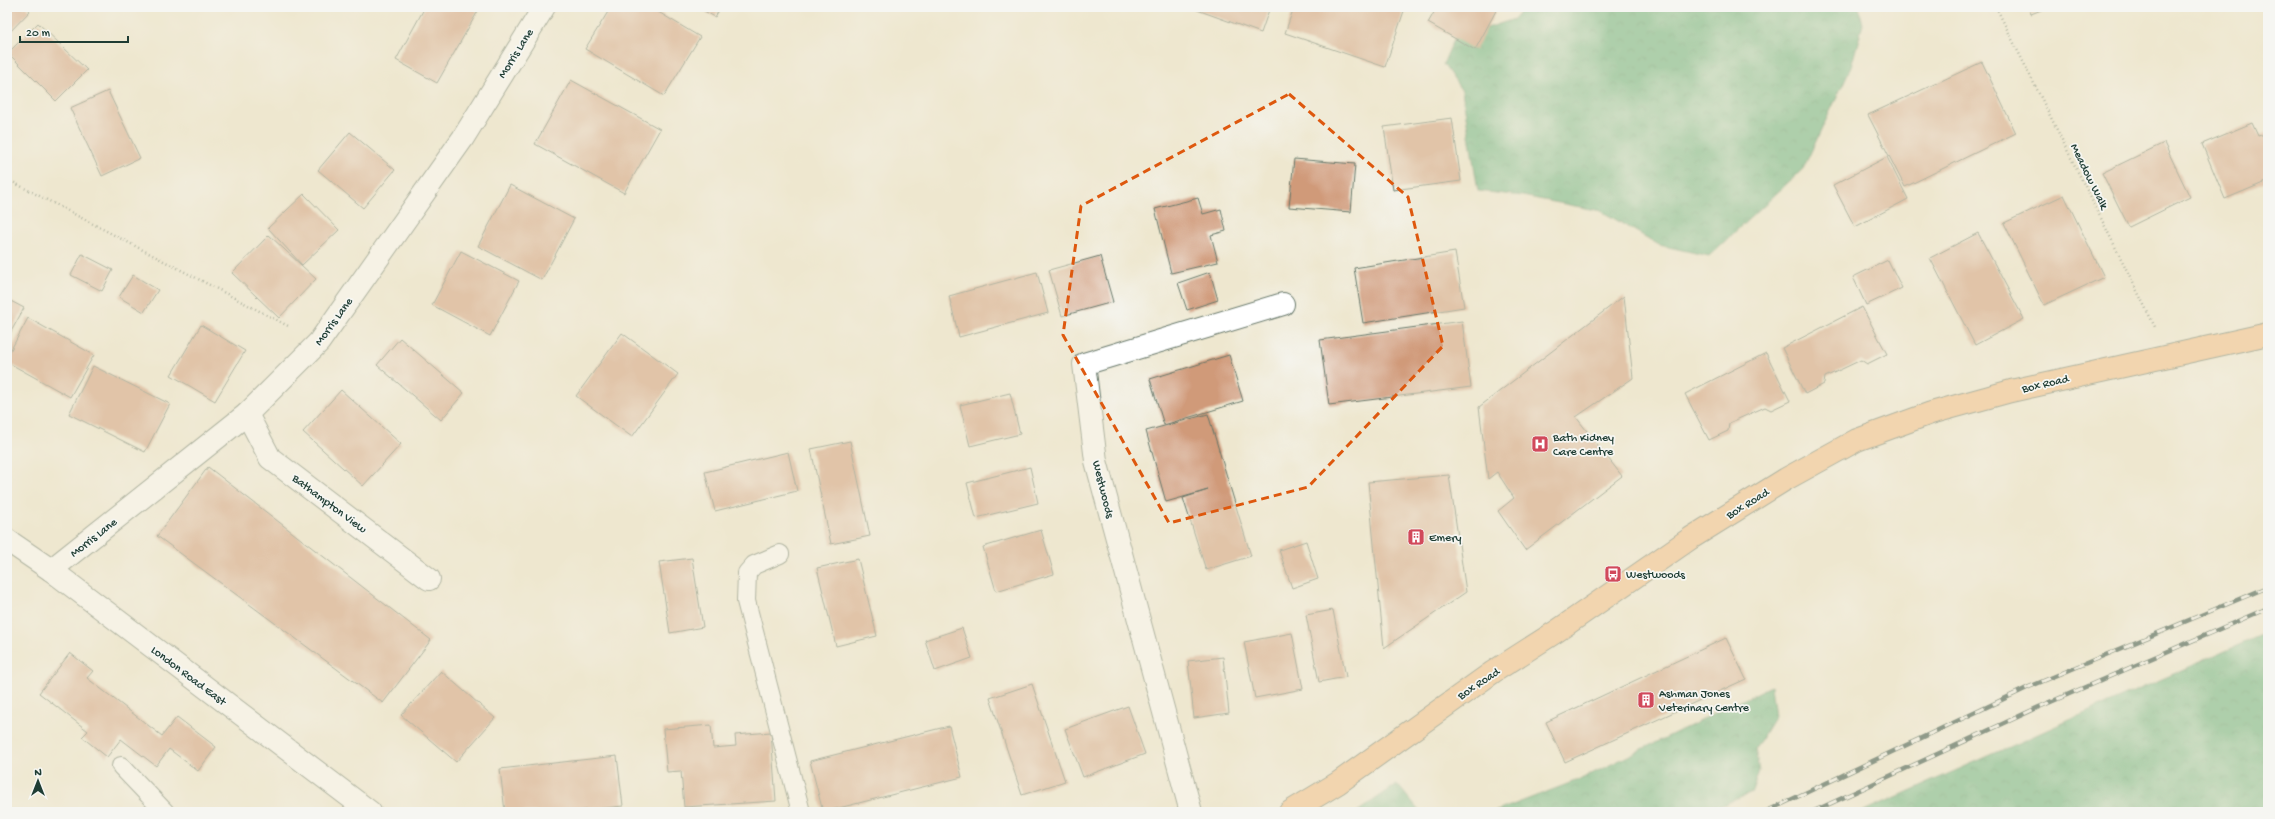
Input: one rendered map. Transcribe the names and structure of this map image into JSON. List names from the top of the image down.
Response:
{
  "streets": {
    "highway": ["Box Road"],
    "street": [
      "Morris Lane",
      "Westwoods",
      "Bathampton View",
      "London Road East"
    ],
    "path": ["Meadow Walk"]
  },
  "crossings": [
    ["Morris Lane", "Bathampton View"],
    ["Morris Lane", "London Road East"],
    ["Meadow Walk", "Box Road"]
  ],
  "places": {
    "hospital": ["Bath Kidney Care Centre"],
    "building": ["Emery", "Ashman Jones Veterinary Centre"],
    "bus stop": ["Westwoods"]
  },
  "scale_bar": "20 m",
  "north": "top"
}
